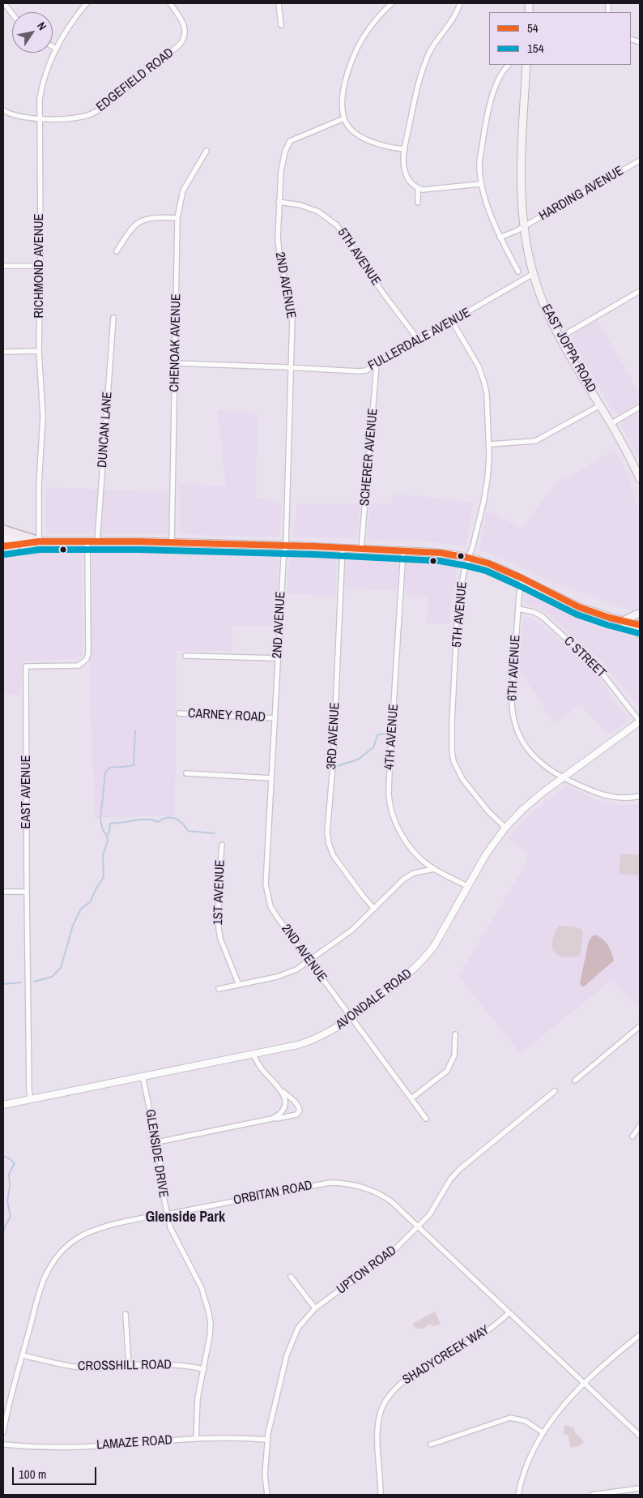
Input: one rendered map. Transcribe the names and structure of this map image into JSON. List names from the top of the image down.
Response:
{
  "streets": {
    "main road": ["EAST JOPPA ROAD"],
    "street": [
      "EDGEFIELD ROAD",
      "HARDING AVENUE",
      "5TH AVENUE",
      "RICHMOND AVENUE",
      "2ND AVENUE",
      "FULLERDALE AVENUE",
      "CHENOAK AVENUE",
      "DUNCAN LANE",
      "SCHERER AVENUE",
      "C STREET",
      "6TH AVENUE",
      "CARNEY ROAD",
      "3RD AVENUE",
      "4TH AVENUE",
      "EAST AVENUE",
      "1ST AVENUE",
      "AVONDALE ROAD",
      "GLENSIDE DRIVE",
      "ORBITAN ROAD",
      "UPTON ROAD",
      "SHADYCREEK WAY",
      "CROSSHILL ROAD",
      "LAMAZE ROAD"
    ]
  },
  "crossings": [
    ["EDGEFIELD ROAD", "RICHMOND AVENUE"],
    ["HARDING AVENUE", "EAST JOPPA ROAD"],
    ["5TH AVENUE", "2ND AVENUE"],
    ["5TH AVENUE", "FULLERDALE AVENUE"],
    ["5TH AVENUE", "AVONDALE ROAD"],
    ["2ND AVENUE", "FULLERDALE AVENUE"],
    ["2ND AVENUE", "CARNEY ROAD"],
    ["2ND AVENUE", "AVONDALE ROAD"],
    ["FULLERDALE AVENUE", "CHENOAK AVENUE"],
    ["FULLERDALE AVENUE", "EAST JOPPA ROAD"],
    ["FULLERDALE AVENUE", "SCHERER AVENUE"],
    ["C STREET", "6TH AVENUE"],
    ["C STREET", "AVONDALE ROAD"],
    ["6TH AVENUE", "AVONDALE ROAD"],
    ["4TH AVENUE", "AVONDALE ROAD"],
    ["EAST AVENUE", "AVONDALE ROAD"],
    ["AVONDALE ROAD", "GLENSIDE DRIVE"],
    ["GLENSIDE DRIVE", "ORBITAN ROAD"],
    ["GLENSIDE DRIVE", "CROSSHILL ROAD"],
    ["GLENSIDE DRIVE", "LAMAZE ROAD"],
    ["ORBITAN ROAD", "UPTON ROAD"],
    ["ORBITAN ROAD", "SHADYCREEK WAY"],
    ["ORBITAN ROAD", "CROSSHILL ROAD"],
    ["UPTON ROAD", "LAMAZE ROAD"]
  ],
  "districts": ["Glenside Park"],
  "lines": ["transit line 54", "transit line 154"],
  "legend": ["54", "154"],
  "scale_bar": "100 m",
  "north": "top right"
}
